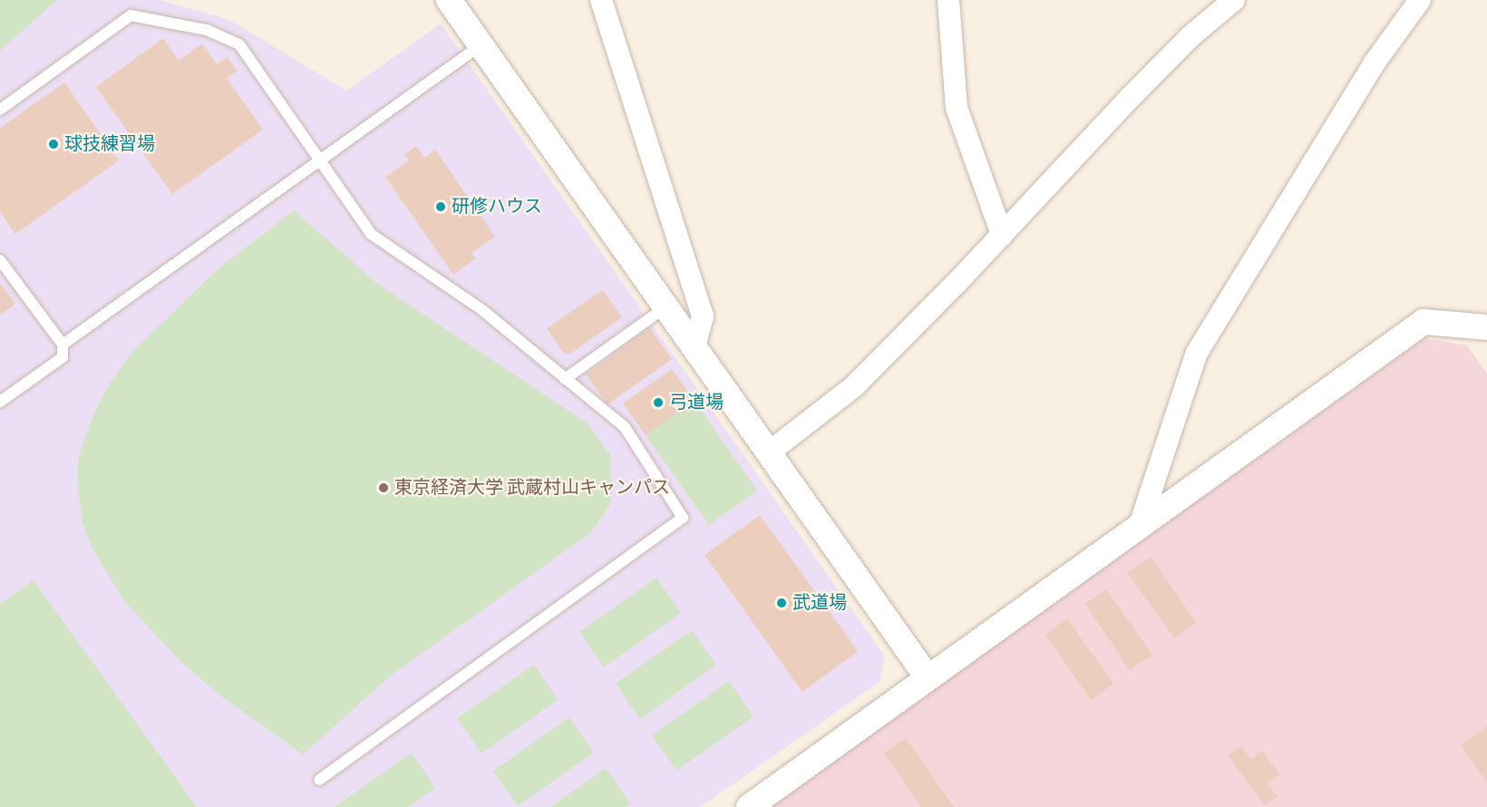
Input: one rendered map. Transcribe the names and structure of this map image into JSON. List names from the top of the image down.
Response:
{
  "places": [
    "球技練習場",
    "研修ハウス",
    "弓道場",
    "東京経済大学 武蔵村山キャンパス",
    "武道場"
  ]
}
